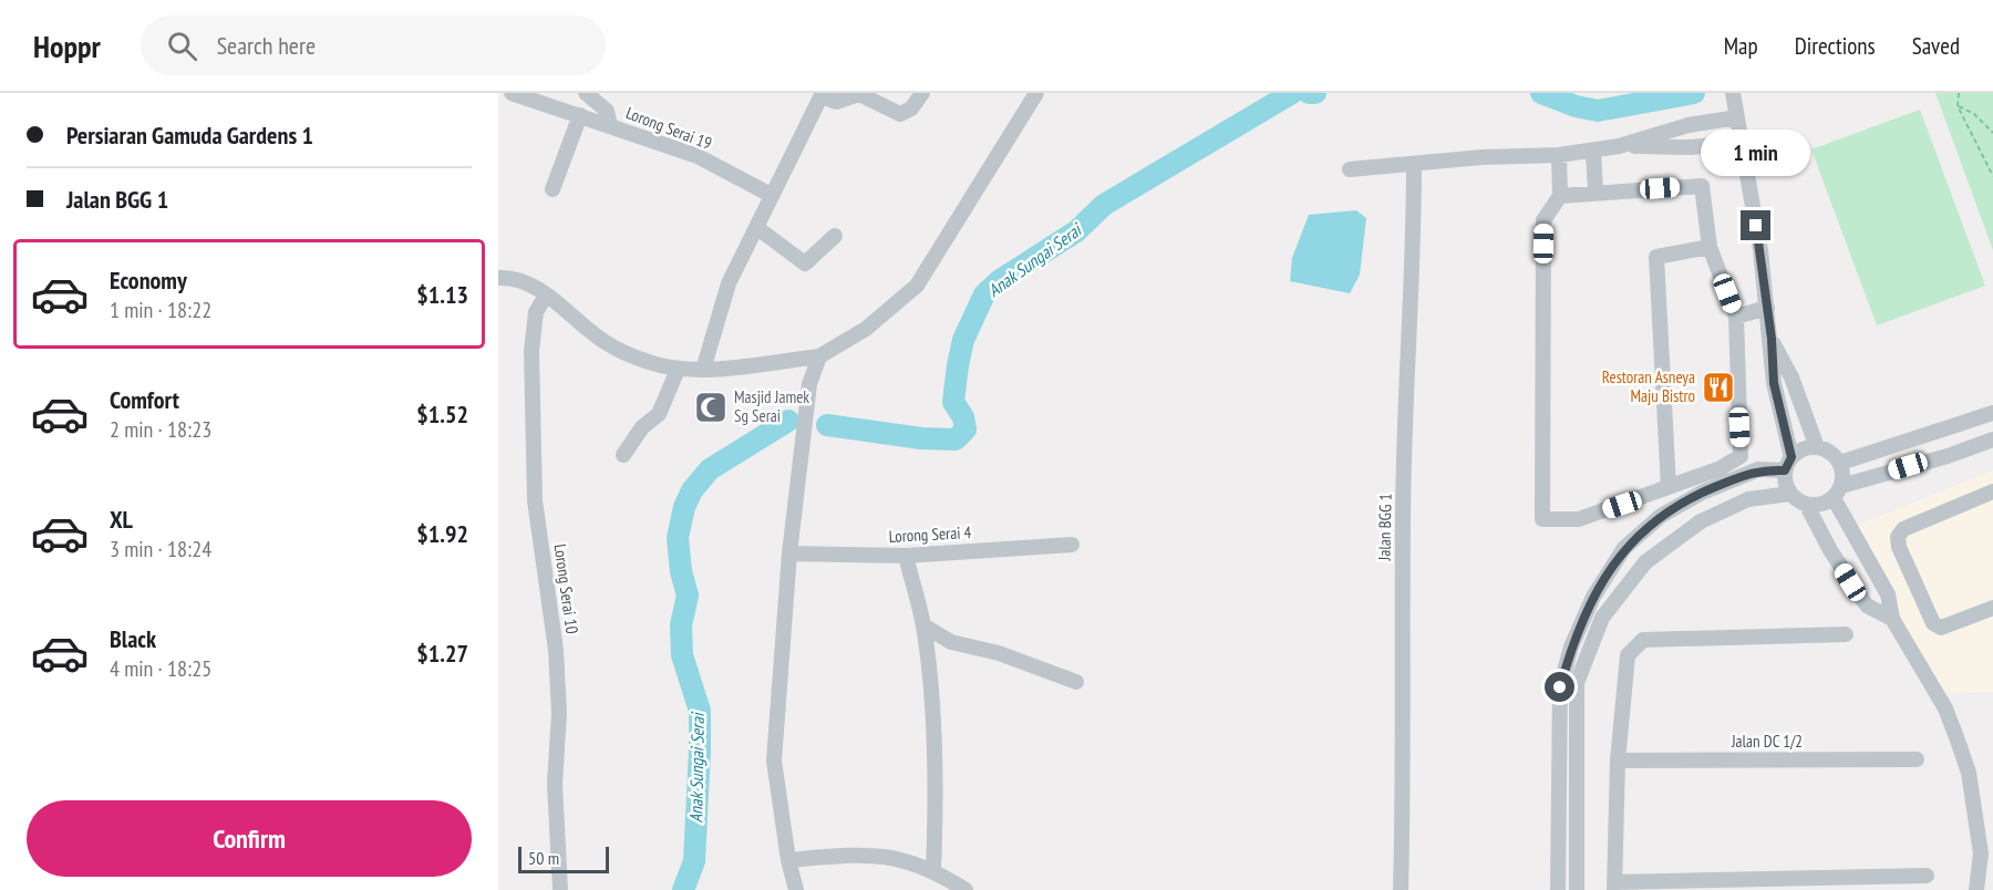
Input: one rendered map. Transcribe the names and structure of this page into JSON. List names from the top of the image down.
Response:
{
  "streets": {
    "street": [
      "Lorong Serai 19",
      "Jalan BGG 1",
      "Lorong Serai 4",
      "Lorong Serai 10",
      "Jalan DC 1/2"
    ]
  },
  "water": ["Anak Sungai Serai"],
  "places": {
    "restaurant": ["Restoran Asneya Maju Bistro"],
    "mosque": ["Masjid Jamek Sg Serai"]
  },
  "scale_bar": "50 m",
  "page": {
    "header": "Hoppr",
    "search": "Search here",
    "nav": ["Map", "Directions", "Saved"],
    "banner": ["Persiaran Gamuda Gardens 1", "Jalan BGG 1"],
    "bubble": "1 min",
    "list": [
      {
        "name": "Economy",
        "note": "1 min · 18:22",
        "value": "$1.13"
      },
      {
        "name": "Comfort",
        "note": "2 min · 18:23",
        "value": "$1.52"
      },
      {
        "name": "XL",
        "note": "3 min · 18:24",
        "value": "$1.92"
      },
      {
        "name": "Black",
        "note": "4 min · 18:25",
        "value": "$1.27"
      }
    ],
    "buttons": "Confirm",
    "scale": "50 m"
  }
}
